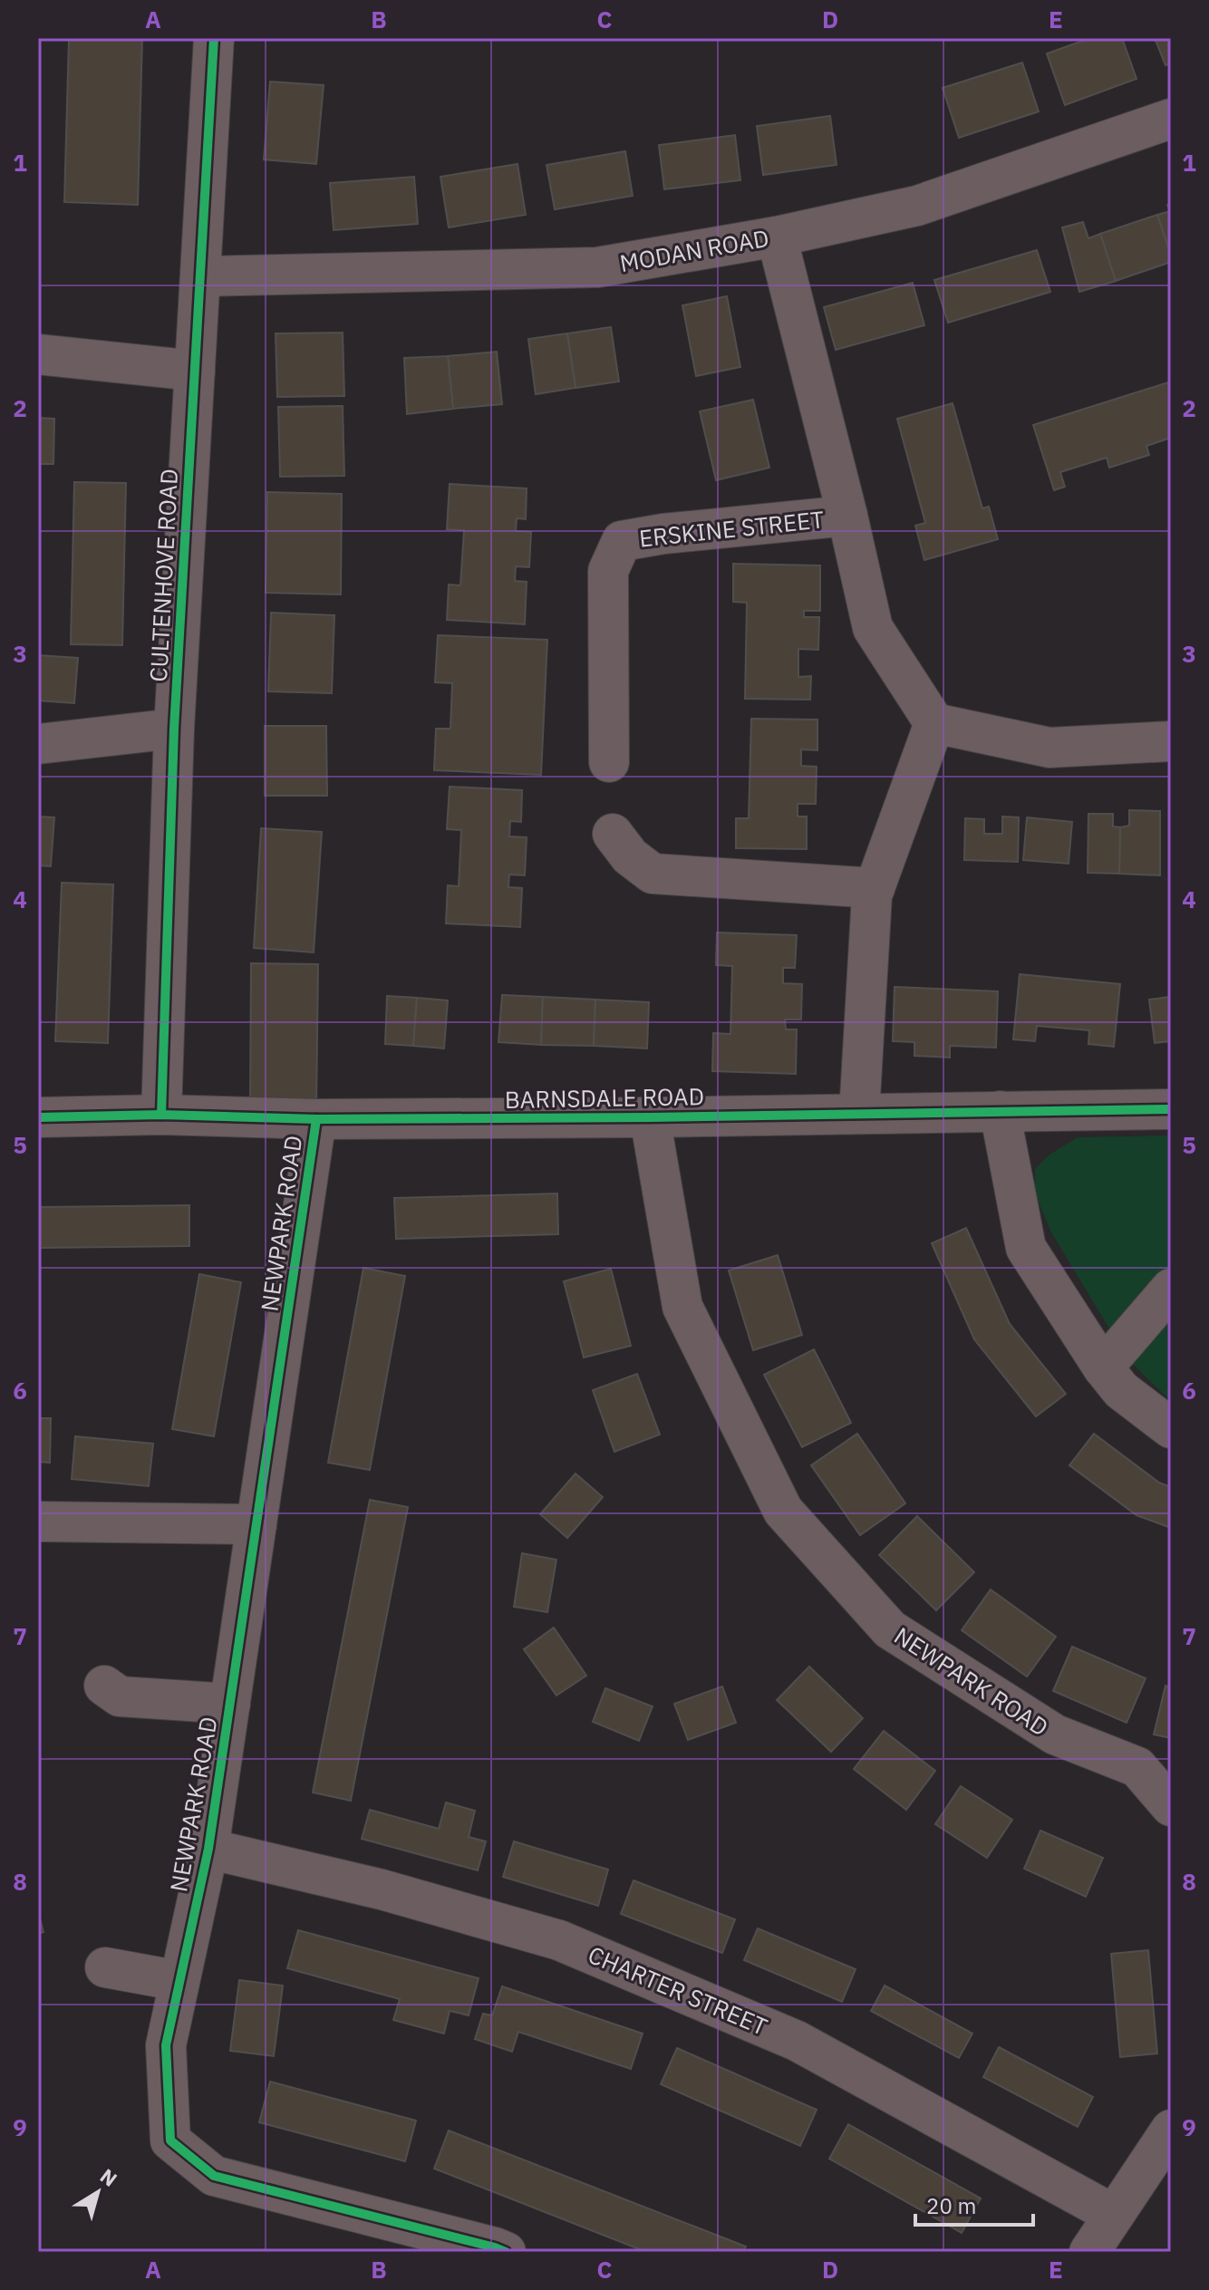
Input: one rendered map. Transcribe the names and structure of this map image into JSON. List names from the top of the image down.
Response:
{
  "streets": {
    "street": [
      "MODAN ROAD",
      "ERSKINE STREET",
      "CULTENHOVE ROAD",
      "BARNSDALE ROAD",
      "NEWPARK ROAD",
      "CHARTER STREET"
    ]
  },
  "crossings": [
    ["MODAN ROAD", "ERSKINE STREET"],
    ["MODAN ROAD", "CULTENHOVE ROAD"],
    ["CULTENHOVE ROAD", "BARNSDALE ROAD"],
    ["BARNSDALE ROAD", "NEWPARK ROAD"],
    ["NEWPARK ROAD", "CHARTER STREET"]
  ],
  "scale_bar": "20 m",
  "north": "top right",
  "grid": {
    "columns": [
      "A",
      "B",
      "C",
      "D",
      "E"
    ],
    "rows": [
      "1",
      "2",
      "3",
      "4",
      "5",
      "6",
      "7",
      "8",
      "9"
    ]
  }
}
